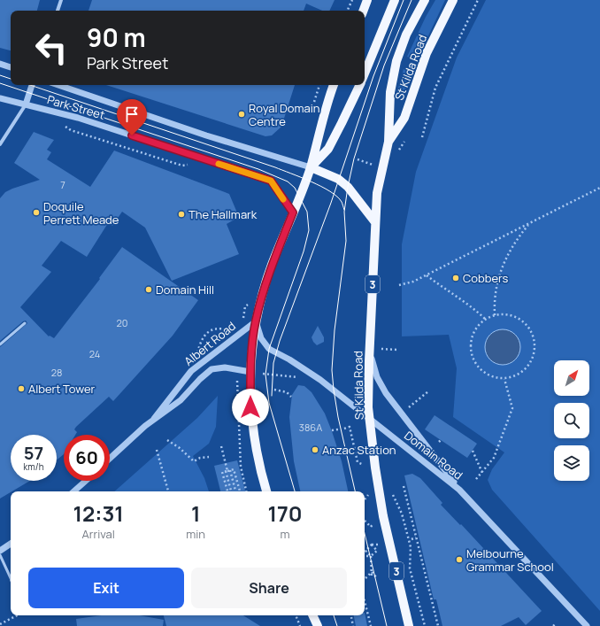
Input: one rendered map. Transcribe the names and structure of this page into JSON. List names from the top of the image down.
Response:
{
  "streets": {
    "main road": ["St Kilda Road", "3"],
    "street": ["Park Street", "Albert Road", "Domain Road"]
  },
  "crossings": [
    ["St Kilda Road", "Domain Road"],
    ["Albert Road", "Domain Road"]
  ],
  "places": [
    "Royal Domain Centre",
    "Doquile Perrett Meade",
    "The Hallmark",
    "Cobbers",
    "Domain Hill",
    "Albert Tower",
    "Anzac Station",
    "Melbourne Grammar School"
  ],
  "house_numbers": [
    "7",
    "20",
    "24",
    "28",
    "386A"
  ],
  "north": "top right",
  "page": {
    "turn": ["90 m", "Park Street"],
    "speed": "57 km/h",
    "limit": "60",
    "eta": [
      "12:31",
      "Arrival",
      "1",
      "min",
      "170",
      "m"
    ],
    "buttons": ["Exit", "Share"]
  }
}
